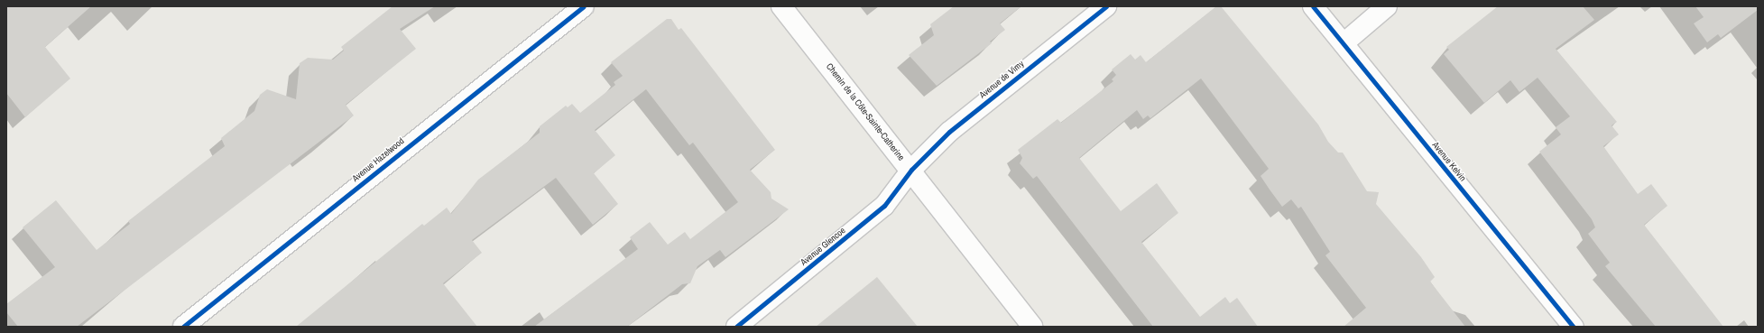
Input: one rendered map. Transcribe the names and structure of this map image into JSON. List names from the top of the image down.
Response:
{
  "streets": {
    "street": [
      "Avenue de Vimy",
      "Chemin de la Côte-Sainte-Catherine",
      "Avenue Hazelwood",
      "Avenue Kelvin",
      "Avenue Glencoe"
    ]
  },
  "crossings": [
    ["Avenue de Vimy", "Chemin de la Côte-Sainte-Catherine"],
    ["Avenue de Vimy", "Avenue Glencoe"],
    ["Chemin de la Côte-Sainte-Catherine", "Avenue Glencoe"]
  ]
}
